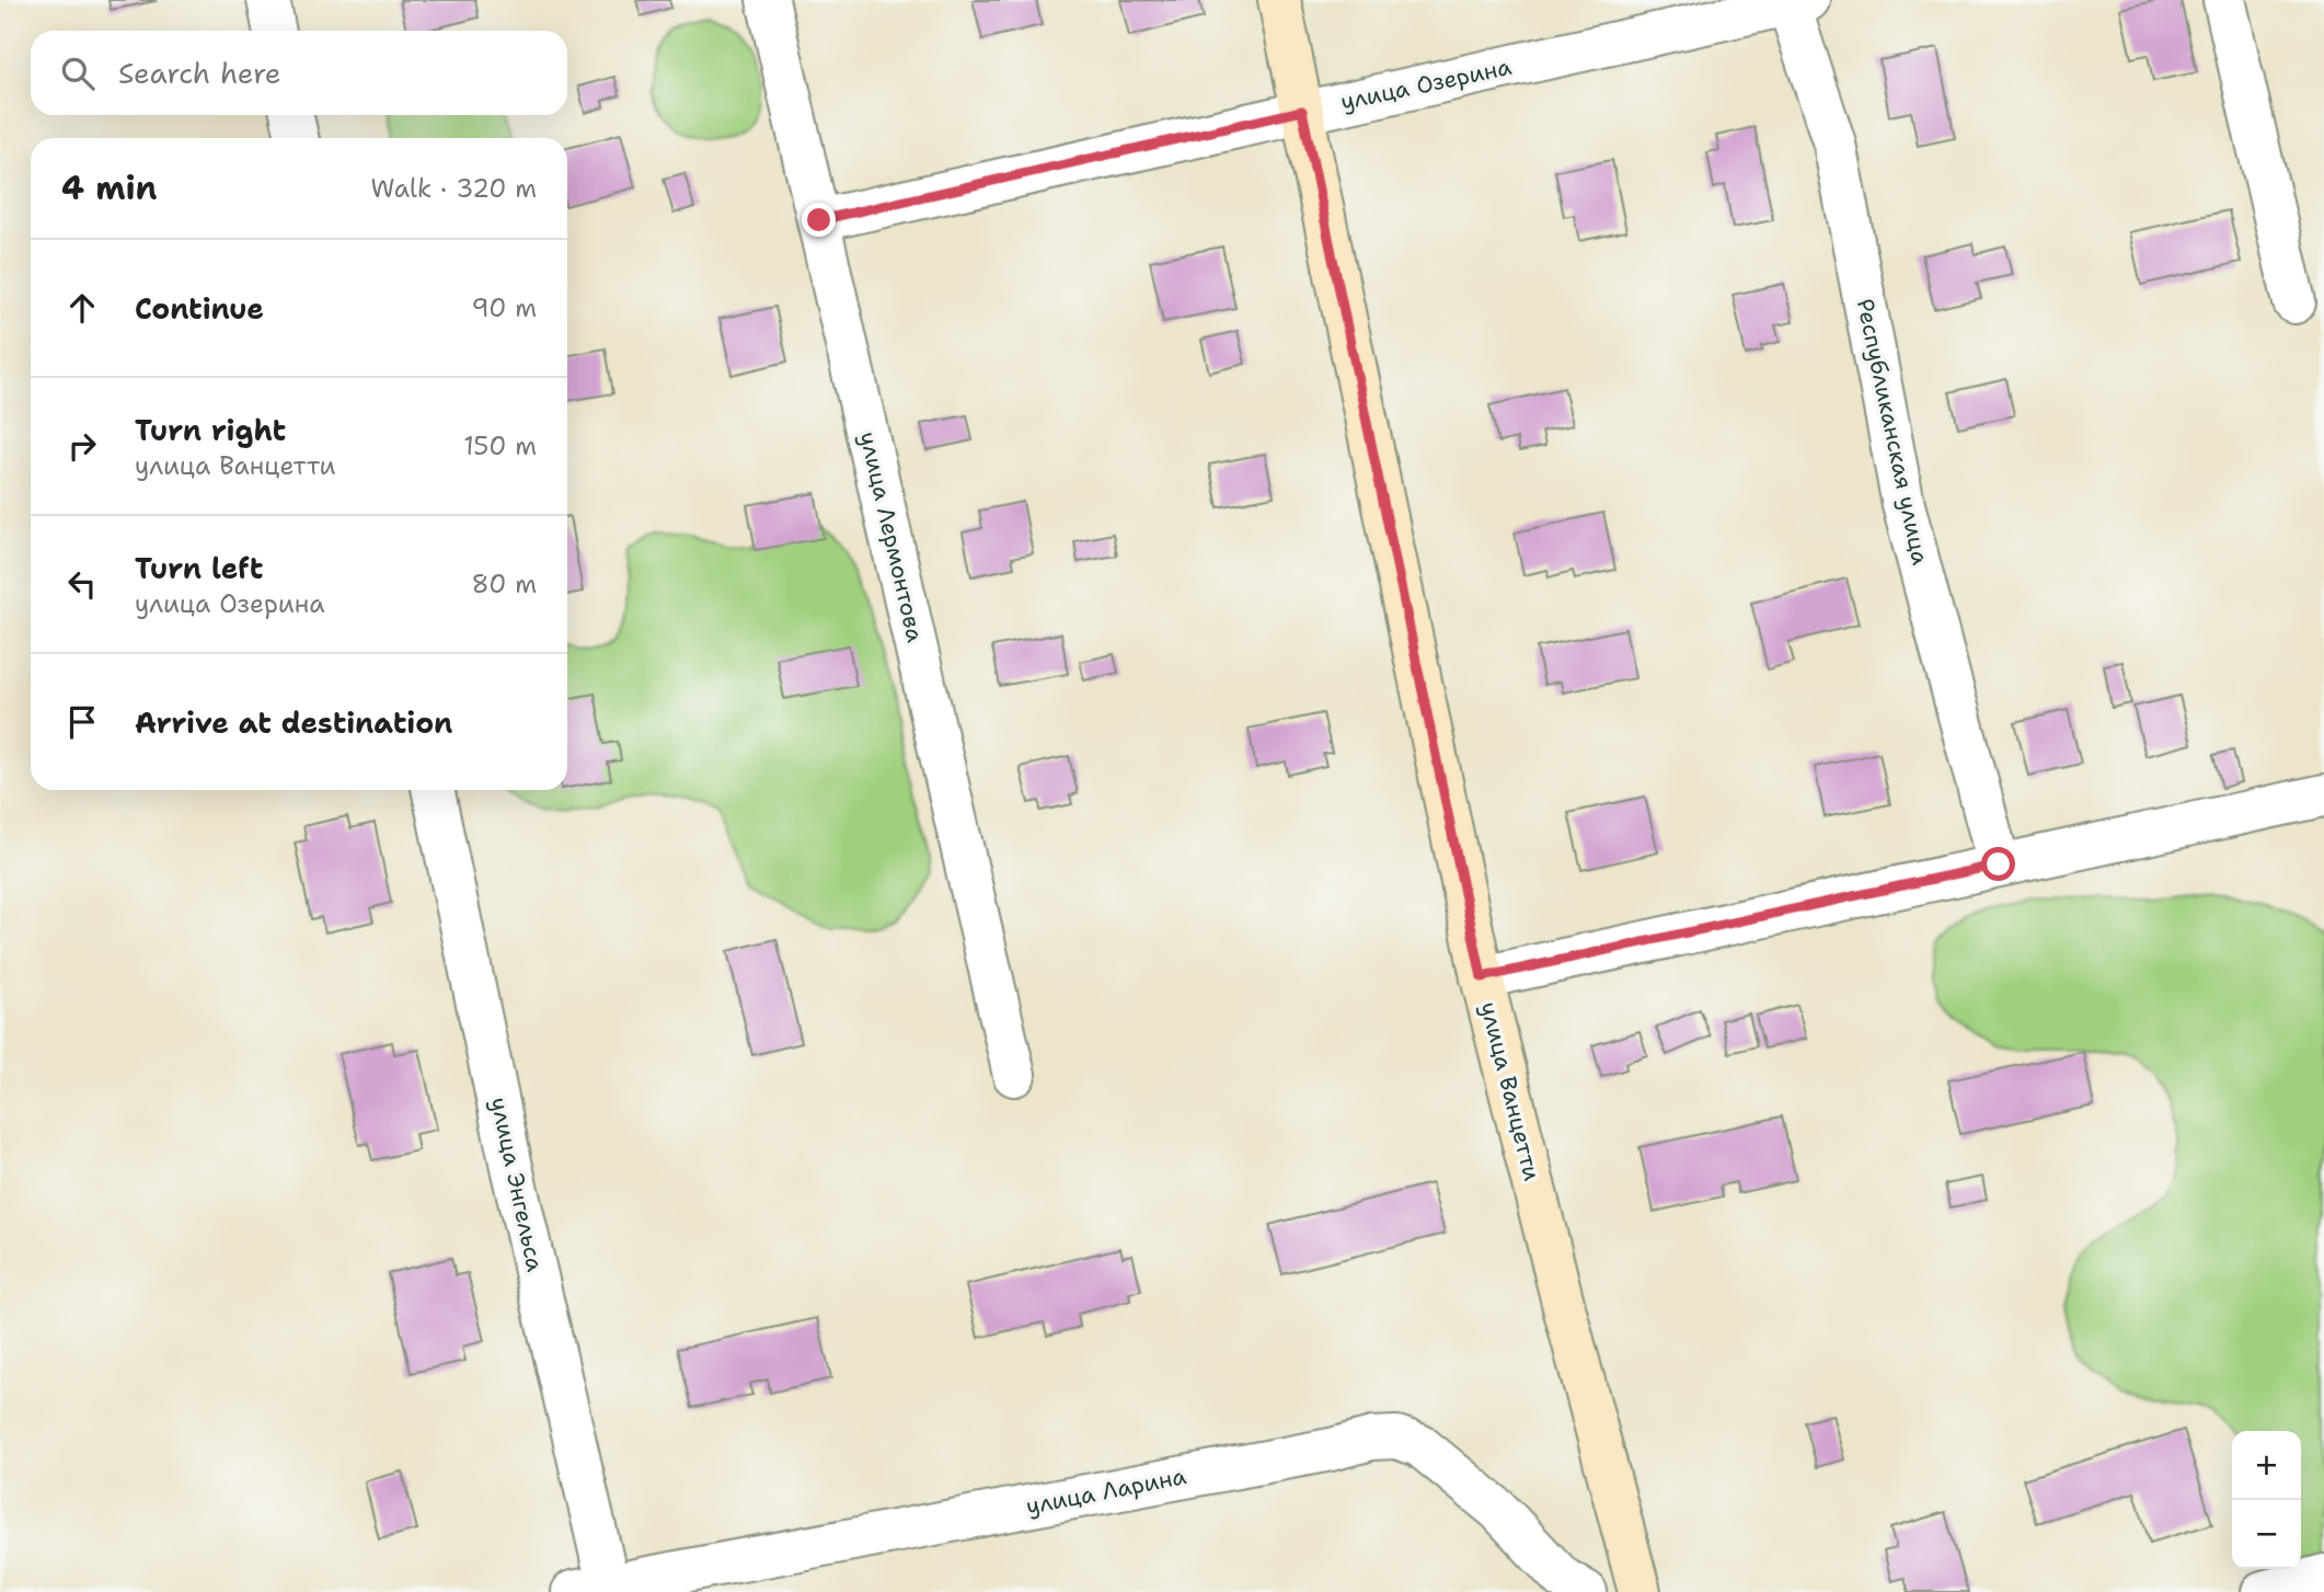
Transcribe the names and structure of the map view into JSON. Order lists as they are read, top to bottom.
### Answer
{
  "streets": {
    "street": [
      "улица Озерина",
      "Республиканская улица",
      "улица Лермонтова",
      "улица Ванцетти",
      "улица Энгельса",
      "улица Ларина"
    ]
  },
  "crossings": [
    ["улица Озерина", "Республиканская улица"],
    ["улица Озерина", "улица Лермонтова"],
    ["улица Озерина", "улица Ванцетти"],
    ["улица Энгельса", "улица Ларина"]
  ],
  "page": {
    "search": "Search here",
    "heading": ["4 min", "Walk · 320 m"],
    "list": [
      ["Continue", "90 m"],
      ["Turn right", "улица Ванцетти", "150 m"],
      ["Turn left", "улица Озерина", "80 m"],
      "Arrive at destination"
    ],
    "map_buttons": ["+", "−"]
  }
}
